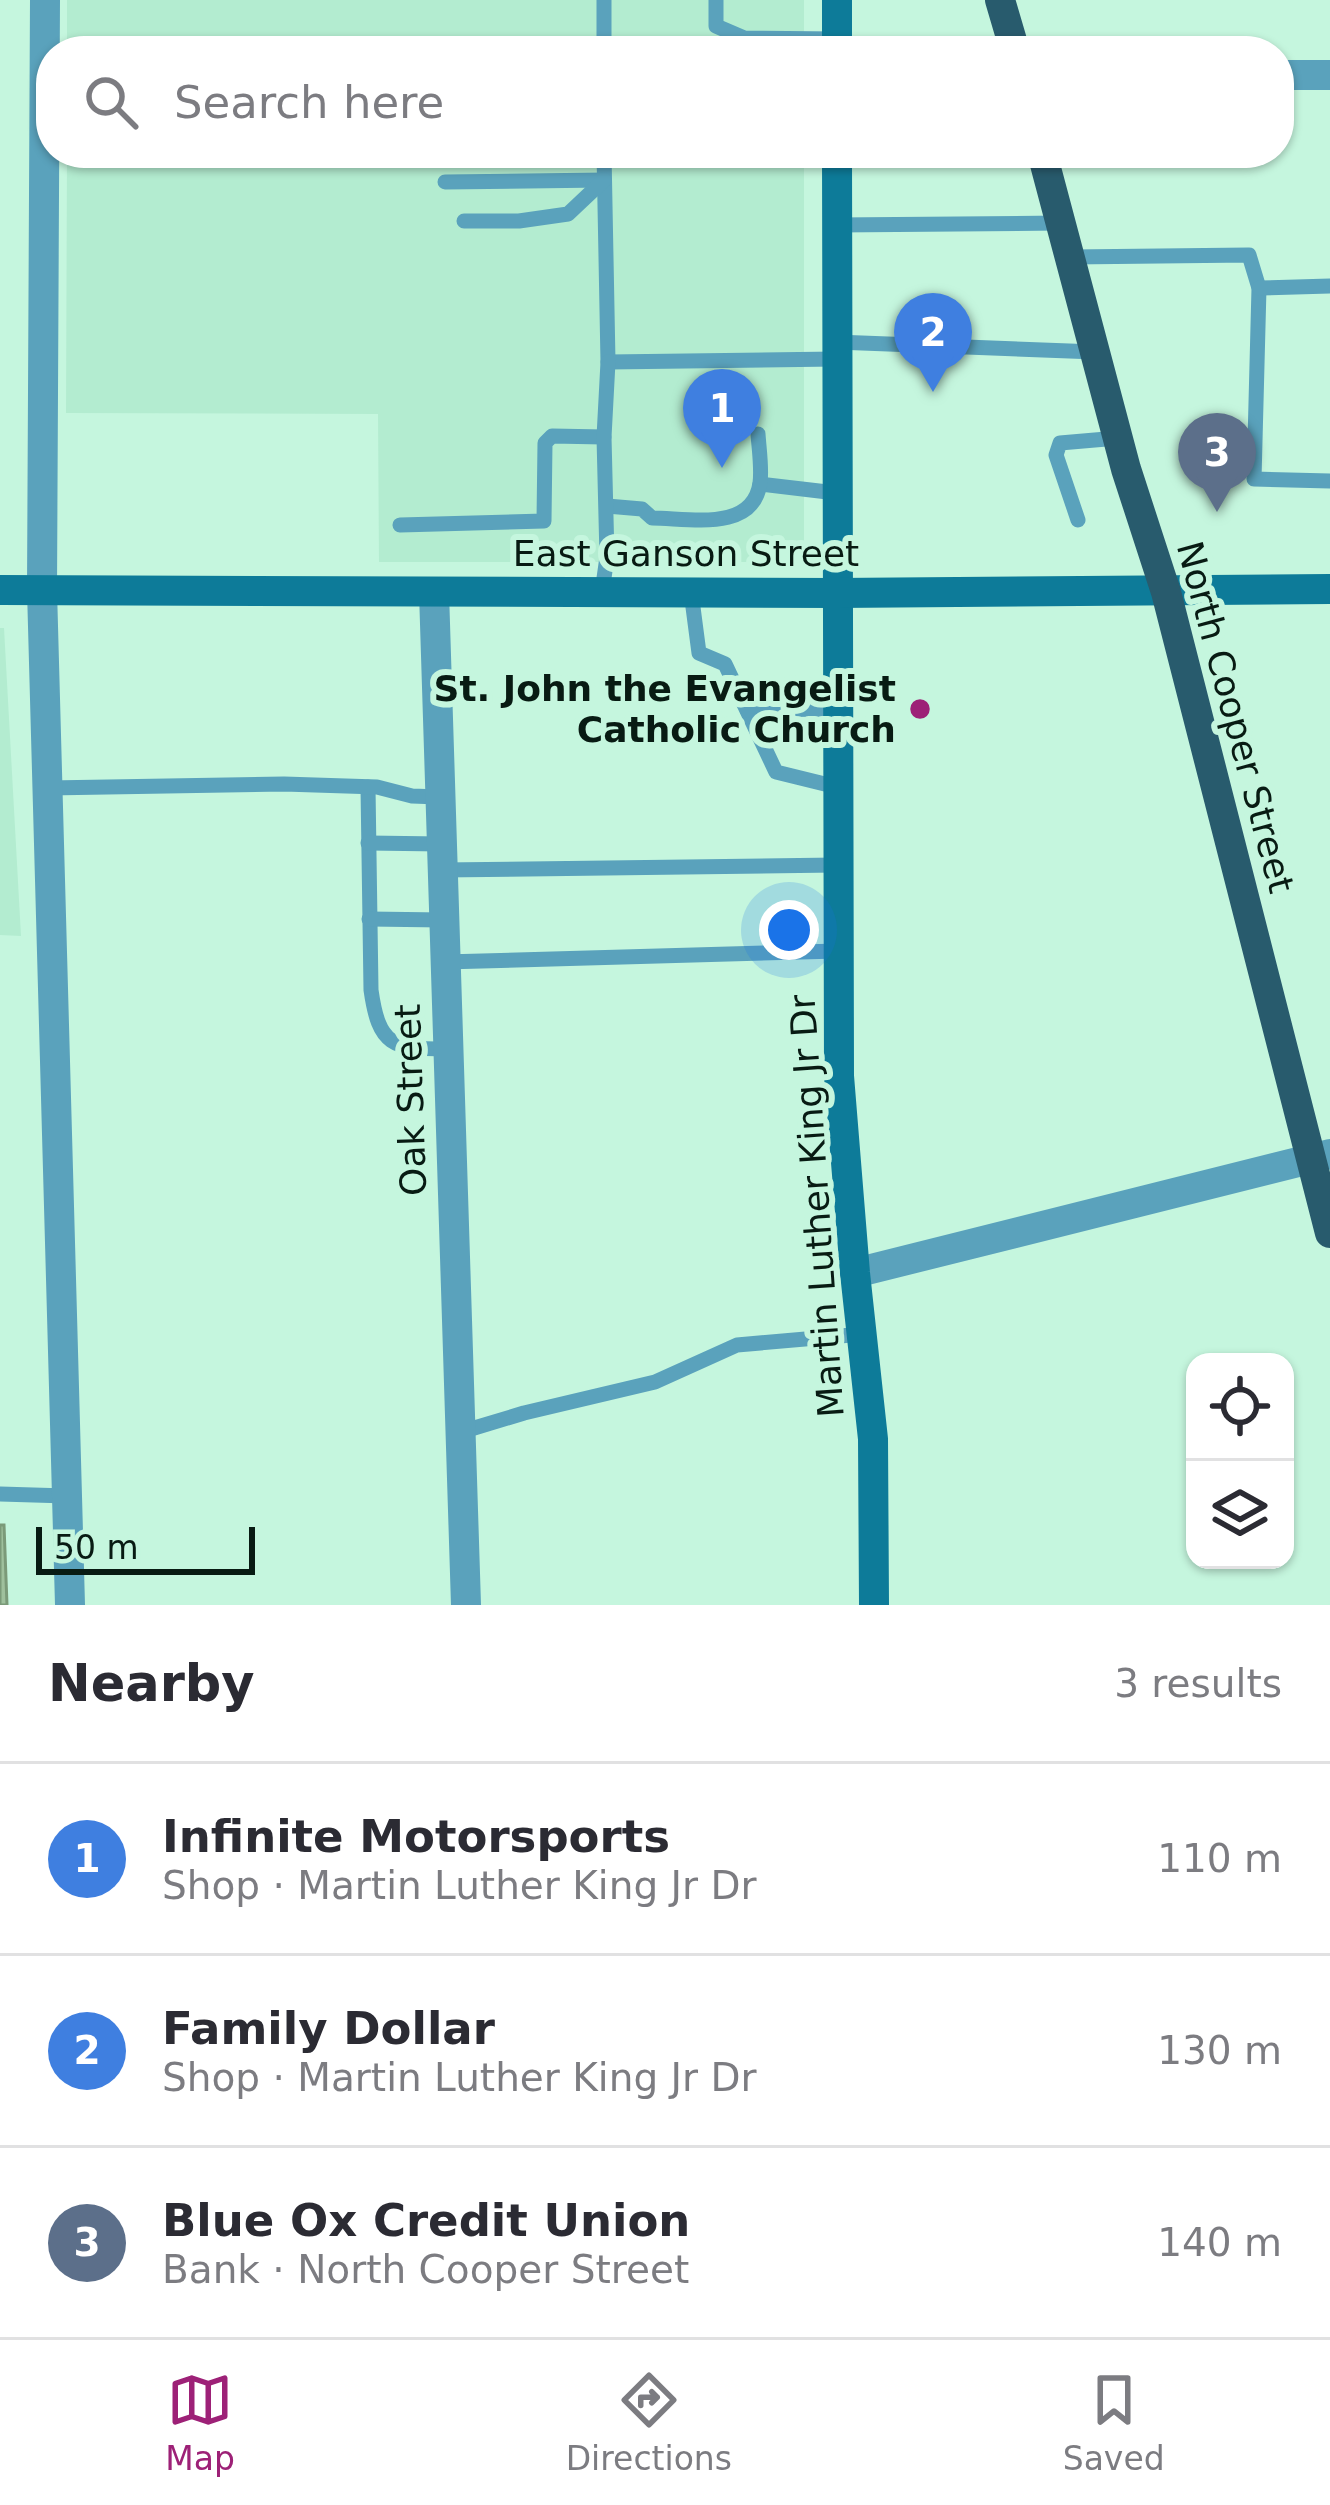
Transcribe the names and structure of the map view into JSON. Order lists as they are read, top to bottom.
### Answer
{
  "streets": {
    "main road": ["North Cooper Street"],
    "street": ["East Ganson Street", "Oak Street", "Martin Luther King Jr Dr"]
  },
  "crossings": [
    ["East Ganson Street", "North Cooper Street"],
    ["East Ganson Street", "Oak Street"],
    ["East Ganson Street", "Martin Luther King Jr Dr"]
  ],
  "places": ["St. John the Evangelist Catholic Church"],
  "scale_bar": "50 m",
  "page": {
    "search": "Search here",
    "pins": ["2", "1", "3"],
    "scale": "50 m",
    "heading": ["Nearby", "3 results"],
    "list": [
      {
        "mark": "1",
        "name": "Infinite Motorsports",
        "note": "Shop · Martin Luther King Jr Dr",
        "value": "110 m"
      },
      {
        "mark": "2",
        "name": "Family Dollar",
        "note": "Shop · Martin Luther King Jr Dr",
        "value": "130 m"
      },
      {
        "mark": "3",
        "name": "Blue Ox Credit Union",
        "note": "Bank · North Cooper Street",
        "value": "140 m"
      }
    ],
    "nav": ["Map", "Directions", "Saved"]
  }
}
